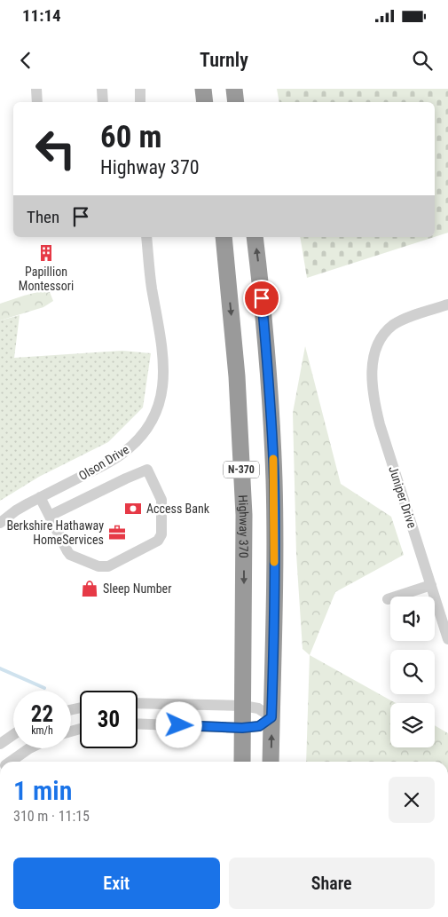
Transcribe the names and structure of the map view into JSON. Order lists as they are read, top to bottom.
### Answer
{
  "streets": {
    "highway": ["N-370", "Highway 370"],
    "street": ["Olson Drive", "Juniper Drive"]
  },
  "places": {
    "building": ["Papillion Montessori"],
    "bank": ["Access Bank"],
    "office": ["Berkshire Hathaway HomeServices"],
    "shop": ["Sleep Number"]
  },
  "page": {
    "status": "11:14",
    "header": "Turnly",
    "turn": ["60 m", "Highway 370"],
    "then": "Then",
    "speed": "22 km/h",
    "limit": "30",
    "heading": ["1 min", "310 m · 11:15"],
    "buttons": ["Exit", "Share"]
  }
}
